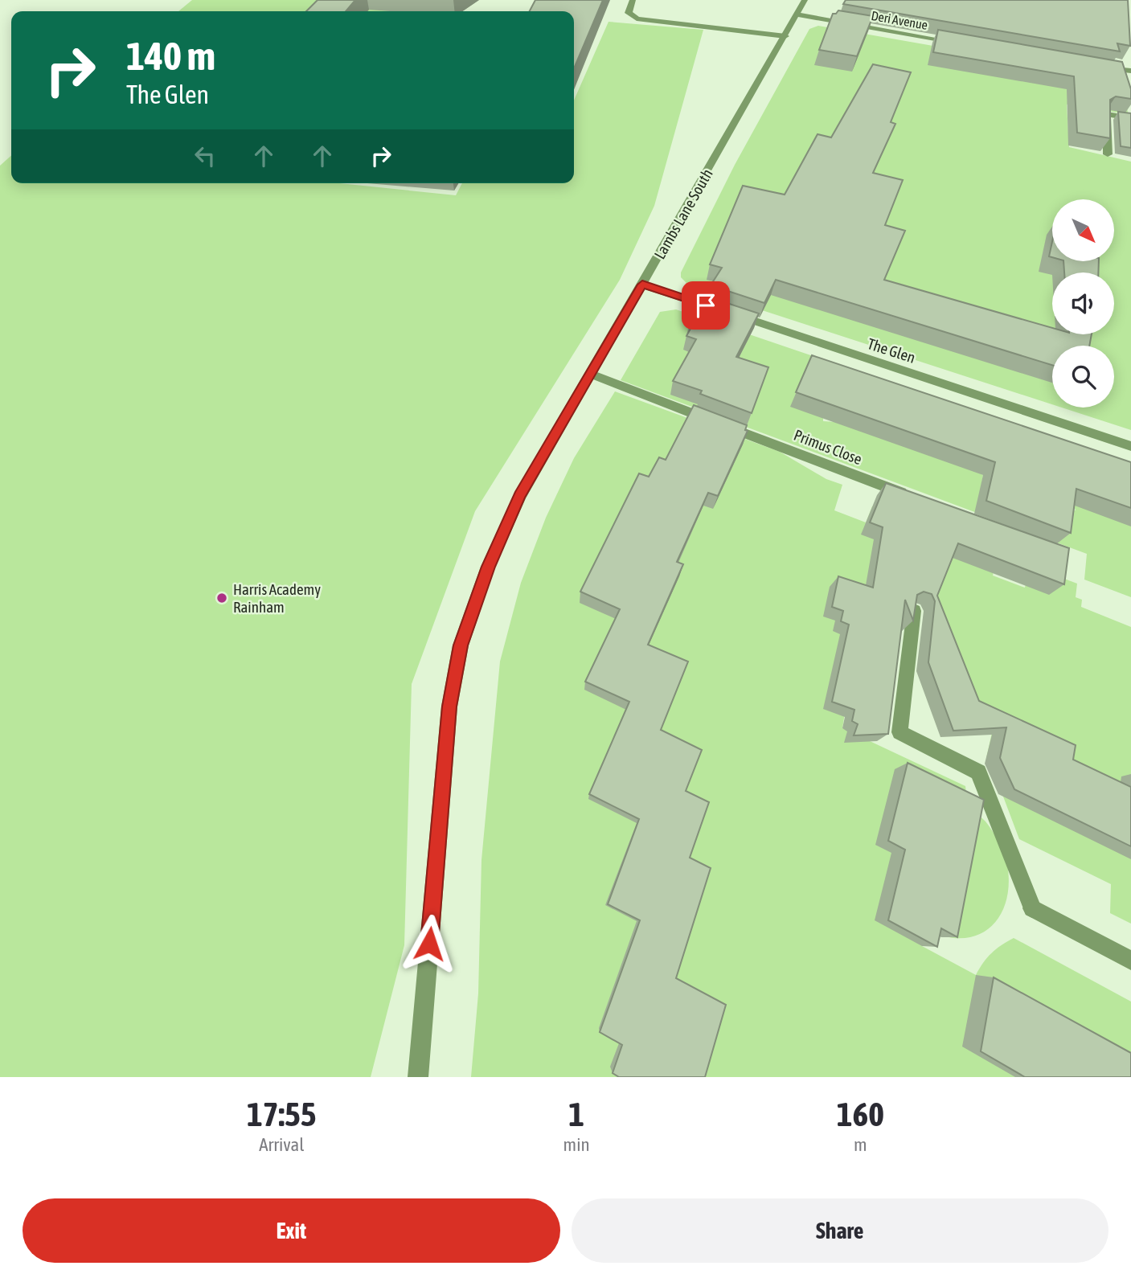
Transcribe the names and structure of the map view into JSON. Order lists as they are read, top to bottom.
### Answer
{
  "streets": {
    "street": [
      "Deri Avenue",
      "Lambs Lane South",
      "The Glen",
      "Primus Close"
    ]
  },
  "crossings": [
    ["Deri Avenue", "Lambs Lane South"],
    ["Lambs Lane South", "The Glen"],
    ["Lambs Lane South", "Primus Close"]
  ],
  "places": ["Harris Academy Rainham"],
  "north": "bottom right",
  "page": {
    "turn": ["140 m", "The Glen"],
    "eta": [
      "17:55",
      "Arrival",
      "1",
      "min",
      "160",
      "m"
    ],
    "buttons": ["Exit", "Share"]
  }
}
